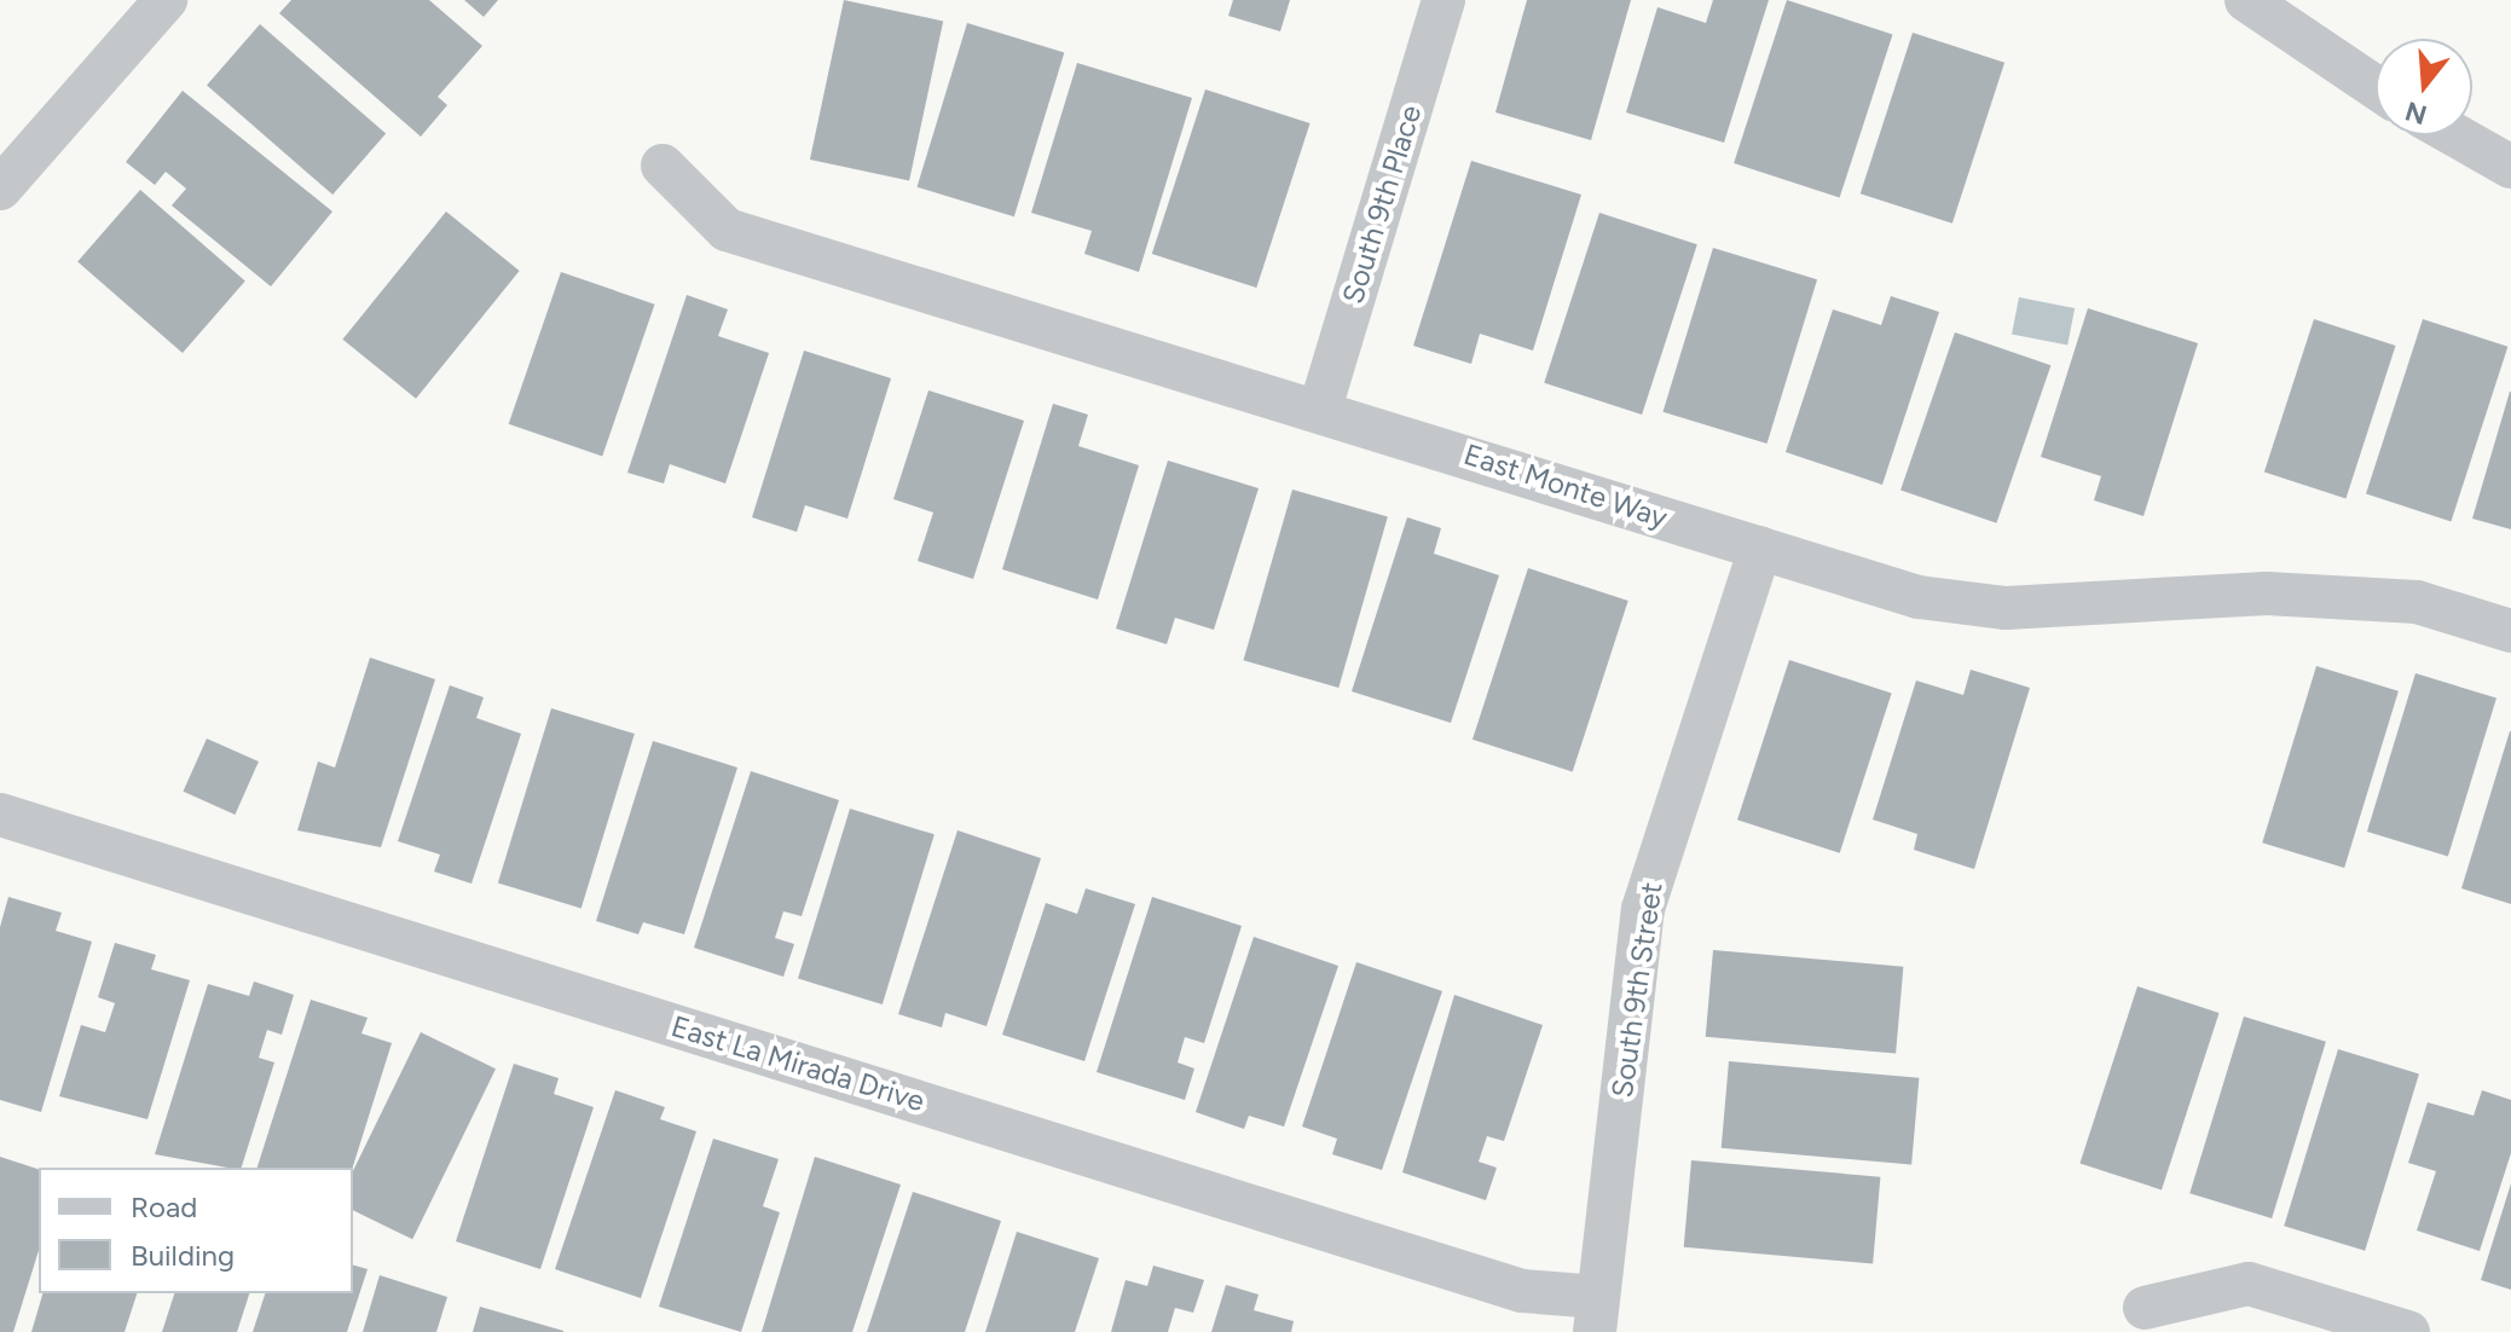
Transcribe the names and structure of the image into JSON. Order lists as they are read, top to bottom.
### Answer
{
  "streets": {
    "street": [
      "South 9th Place",
      "East Monte Way",
      "South 9th Street",
      "East La Mirada Drive"
    ]
  },
  "crossings": [
    ["South 9th Place", "East Monte Way"],
    ["East Monte Way", "South 9th Street"],
    ["South 9th Street", "East La Mirada Drive"]
  ],
  "legend": ["Road", "Building"],
  "north": "bottom"
}
